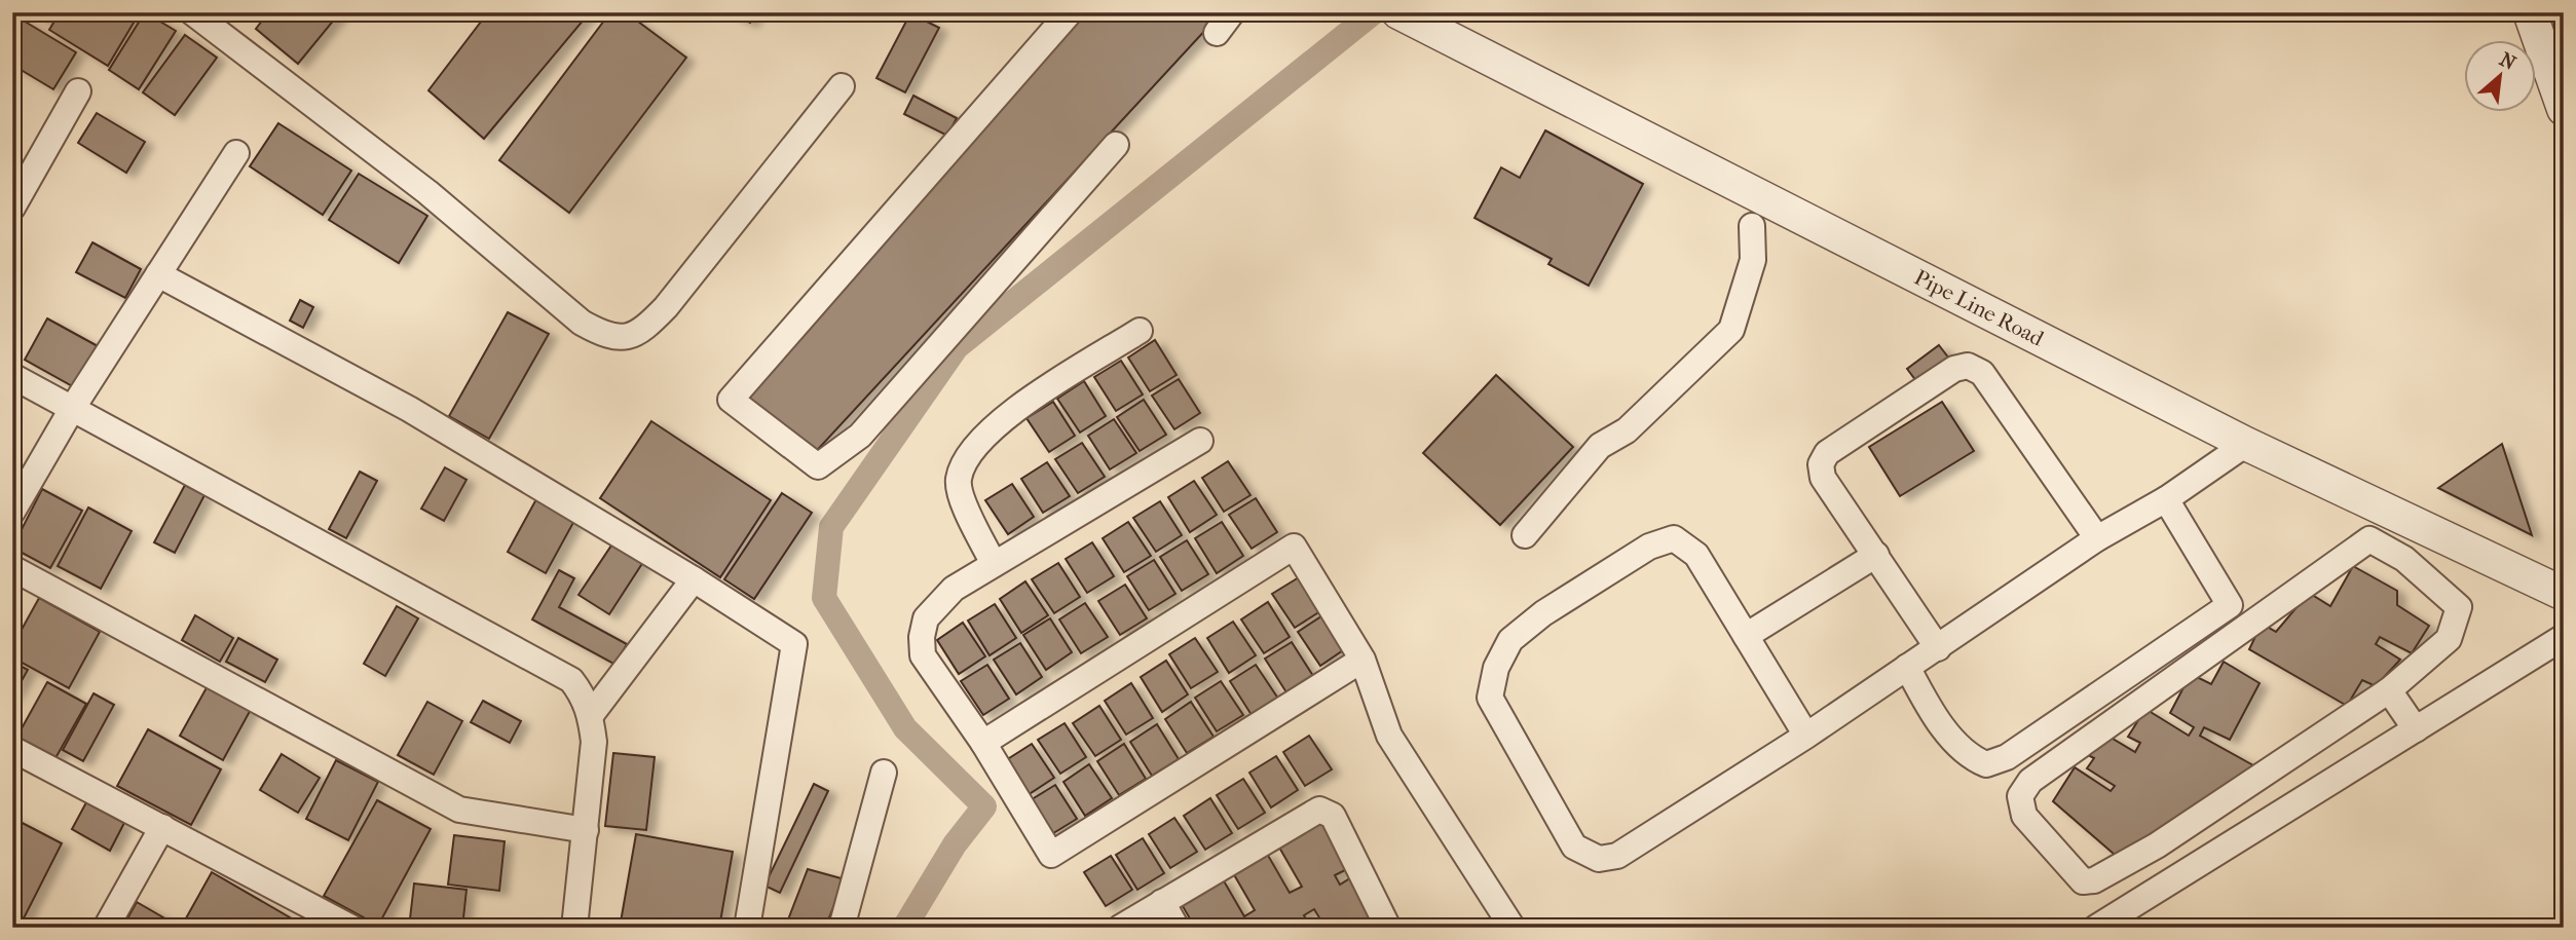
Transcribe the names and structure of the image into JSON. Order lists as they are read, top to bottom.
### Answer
{
  "streets": {
    "street": ["Pipe Line Road"]
  },
  "north": "top right"
}
